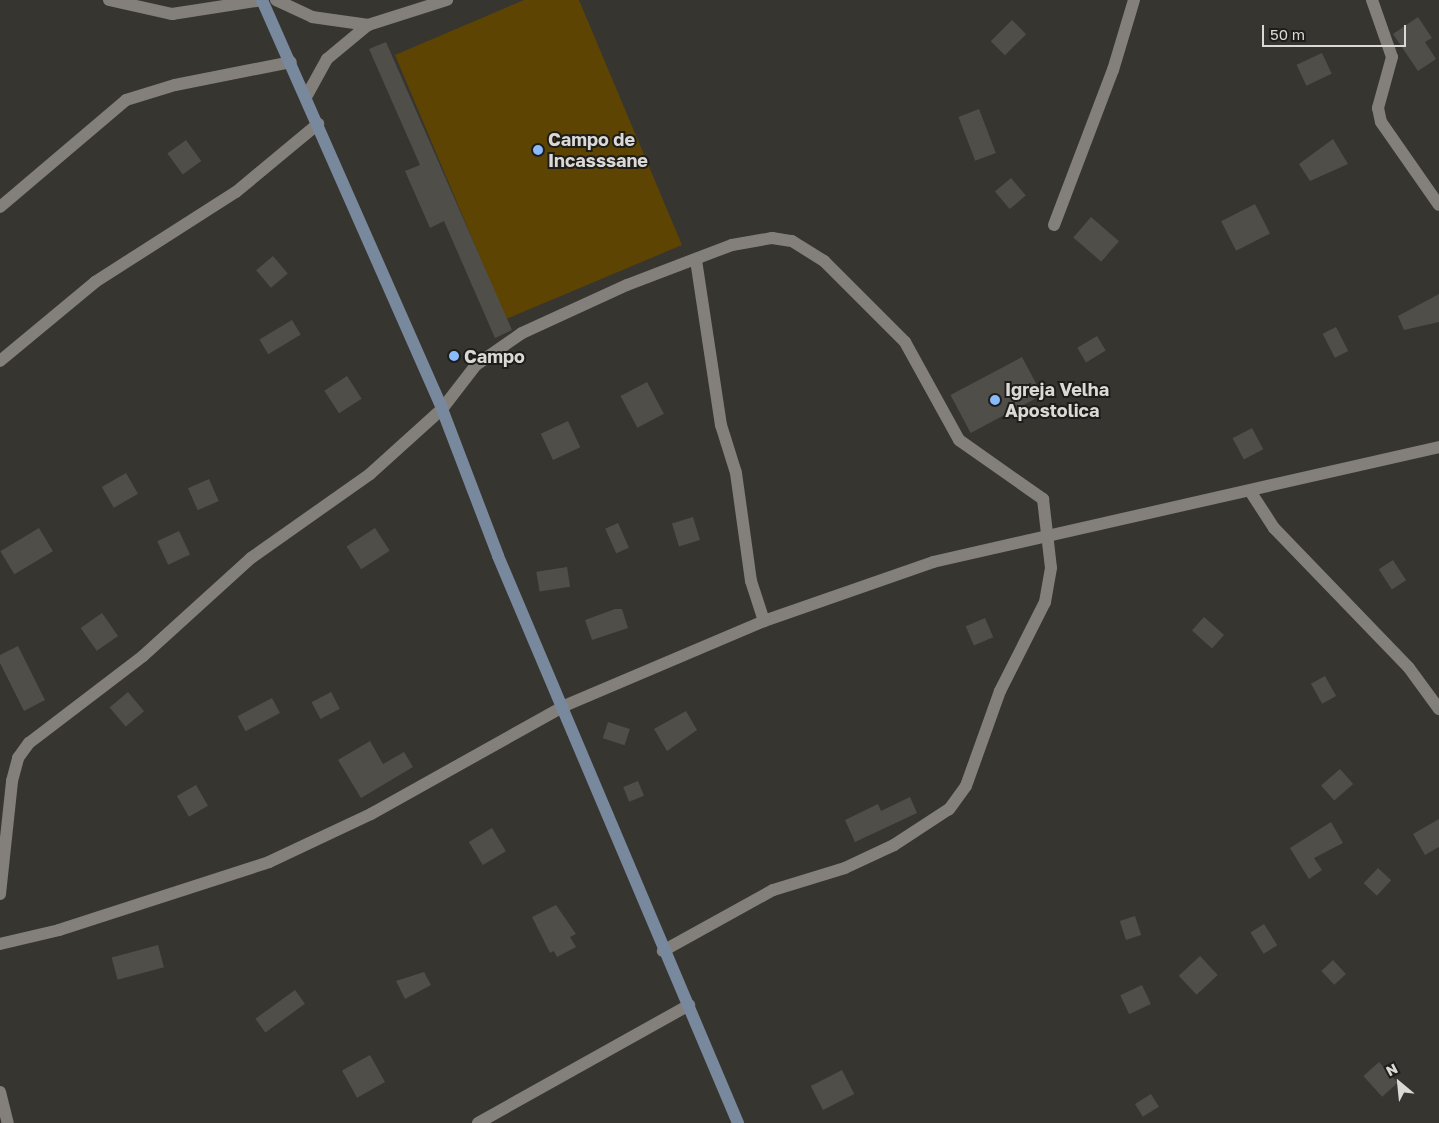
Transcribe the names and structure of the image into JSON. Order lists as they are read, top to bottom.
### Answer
{
  "places": ["Campo de Incasssane", "Campo", "Igreja Velha Apostolica"],
  "scale_bar": "50 m",
  "north": "top left"
}
